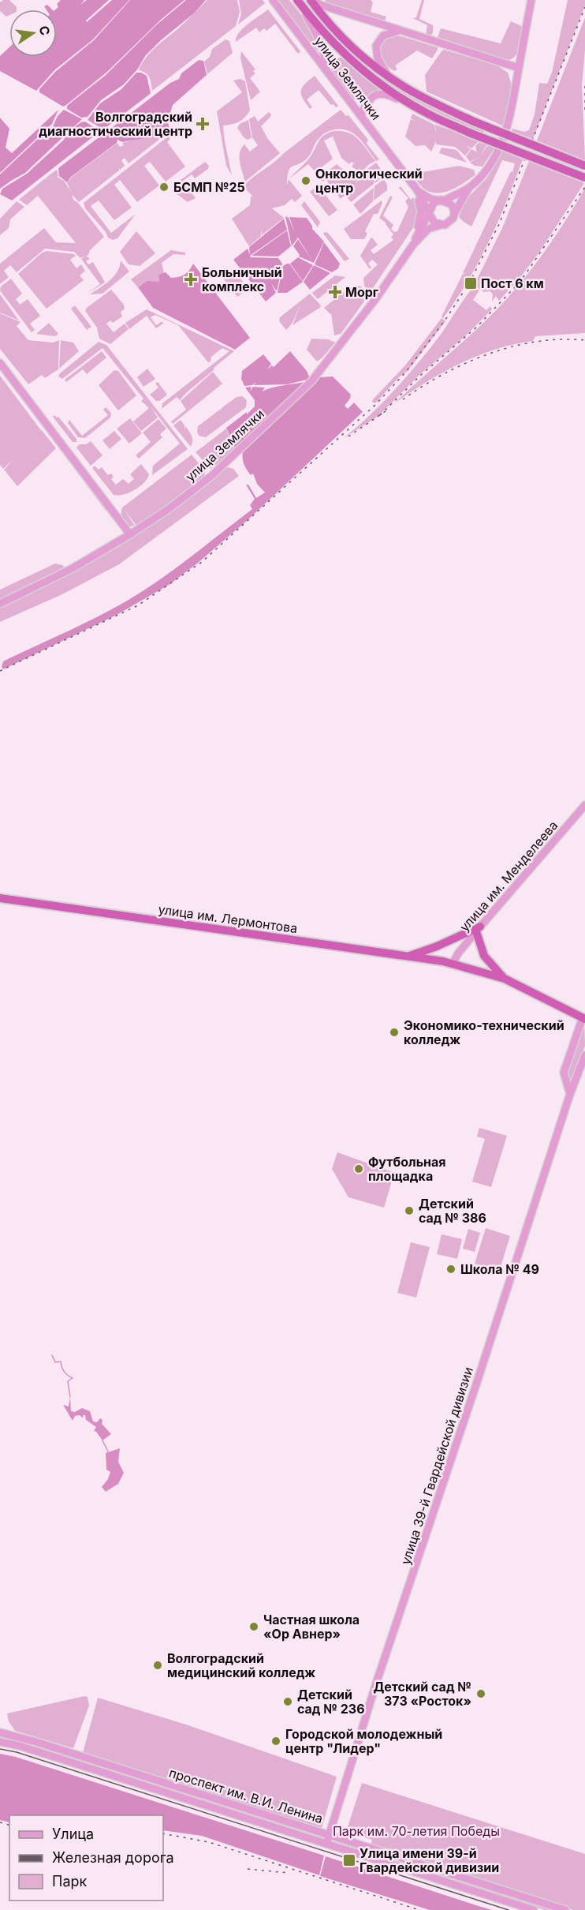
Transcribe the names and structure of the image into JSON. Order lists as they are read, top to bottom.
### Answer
{
  "streets": {
    "highway": ["улица им. Лермонтова"],
    "main road": [
      "улица Землячки",
      "улица им. Менделеева",
      "улица 39-й Гвардейской дивизии",
      "проспект им. В.И. Ленина"
    ]
  },
  "crossings": [
    ["улица им. Менделеева", "улица им. Лермонтова"],
    ["улица 39-й Гвардейской дивизии", "проспект им. В.И. Ленина"]
  ],
  "parks": ["Парк им. 70-летия Победы"],
  "places": {
    "health": ["Волгоградский диагностический центр", "Больничный комплекс", "Морг"],
    "other": [
      "Онкологический центр",
      "БСМП №25",
      "Экономико-технический колледж",
      "Футбольная площадка",
      "Детский сад № 386",
      "Школа № 49",
      "Частная школа «Ор Авнер»",
      "Волгоградский медицинский колледж",
      "Детский сад № 373 «Росток»",
      "Детский сад № 236",
      "Городской молодежный центр \"Лидер\""
    ],
    "transit": ["Пост 6 км", "Улица имени 39-й Гвардейской дивизии"]
  },
  "legend": ["Улица", "Железная дорога", "Парк"],
  "north": "right"
}
